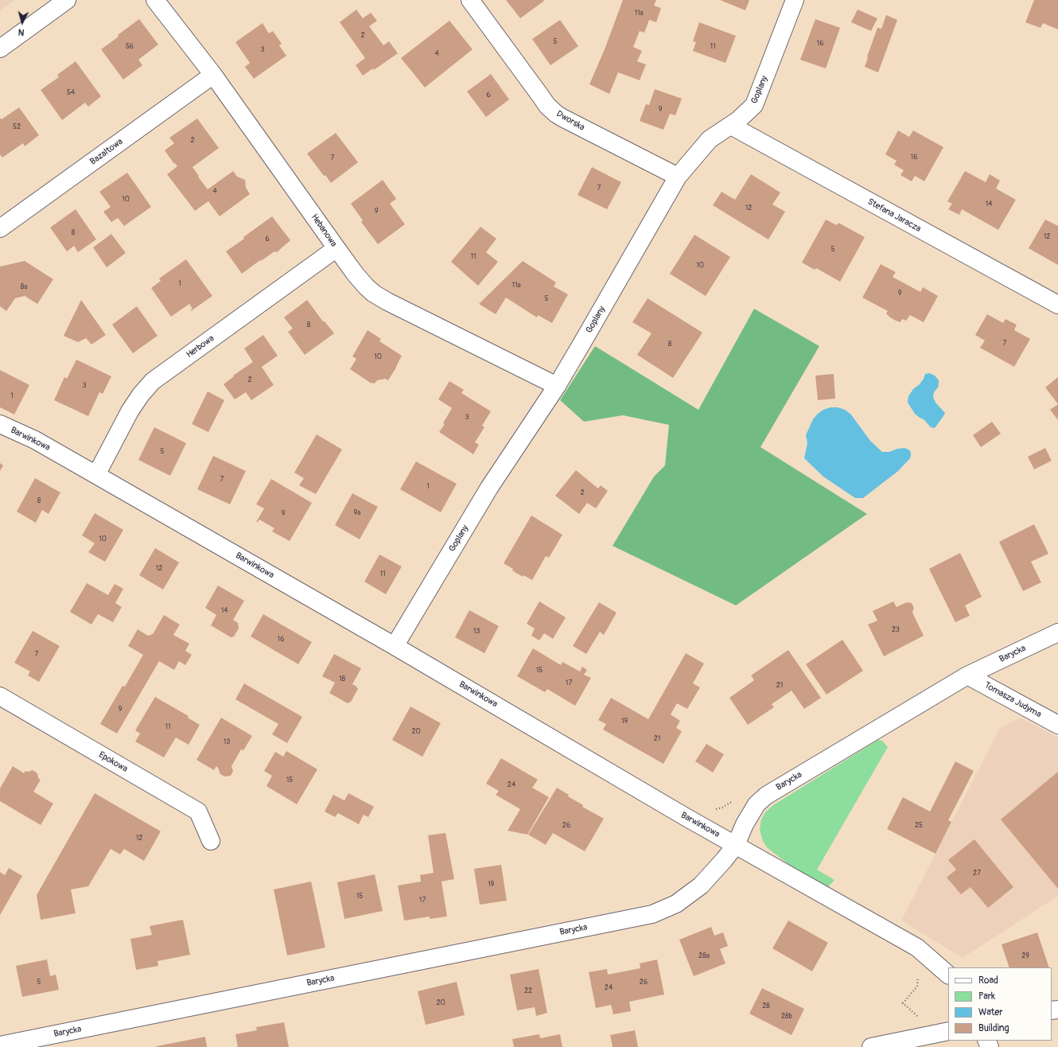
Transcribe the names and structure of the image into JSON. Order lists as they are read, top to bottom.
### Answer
{
  "streets": {
    "street": [
      "Goplany",
      "Dworska",
      "Bazaltowa",
      "Stefana Jaracza",
      "Hebanowa",
      "Herbowa",
      "Barwinkowa",
      "Barycka",
      "Tomasza Judyma",
      "Epokowa"
    ]
  },
  "crossings": [
    ["Goplany", "Dworska"],
    ["Goplany", "Stefana Jaracza"],
    ["Goplany", "Hebanowa"],
    ["Goplany", "Barwinkowa"],
    ["Bazaltowa", "Hebanowa"],
    ["Hebanowa", "Herbowa"],
    ["Herbowa", "Barwinkowa"],
    ["Barwinkowa", "Barycka"],
    ["Barycka", "Tomasza Judyma"]
  ],
  "house_numbers": [
    "11a",
    "2",
    "5",
    "16",
    "56",
    "11",
    "3",
    "4",
    "54",
    "6",
    "9",
    "52",
    "2",
    "16",
    "7",
    "7",
    "4",
    "10",
    "14",
    "12",
    "9",
    "8",
    "12",
    "6",
    "5",
    "11",
    "10",
    "1",
    "11a",
    "8a",
    "9",
    "5",
    "8",
    "7",
    "8",
    "10",
    "2",
    "3",
    "1",
    "3",
    "5",
    "7",
    "1",
    "2",
    "8",
    "9a",
    "9",
    "10",
    "12",
    "11",
    "14",
    "23",
    "13",
    "16",
    "7",
    "15",
    "18",
    "17",
    "21",
    "9",
    "19",
    "11",
    "20",
    "21",
    "13",
    "15",
    "24",
    "26",
    "25",
    "12",
    "27",
    "19",
    "15",
    "17",
    "28a",
    "29",
    "5",
    "26",
    "24",
    "22",
    "20",
    "28",
    "28b"
  ],
  "legend": [
    "Road",
    "Park",
    "Water",
    "Building"
  ],
  "north": "bottom"
}
